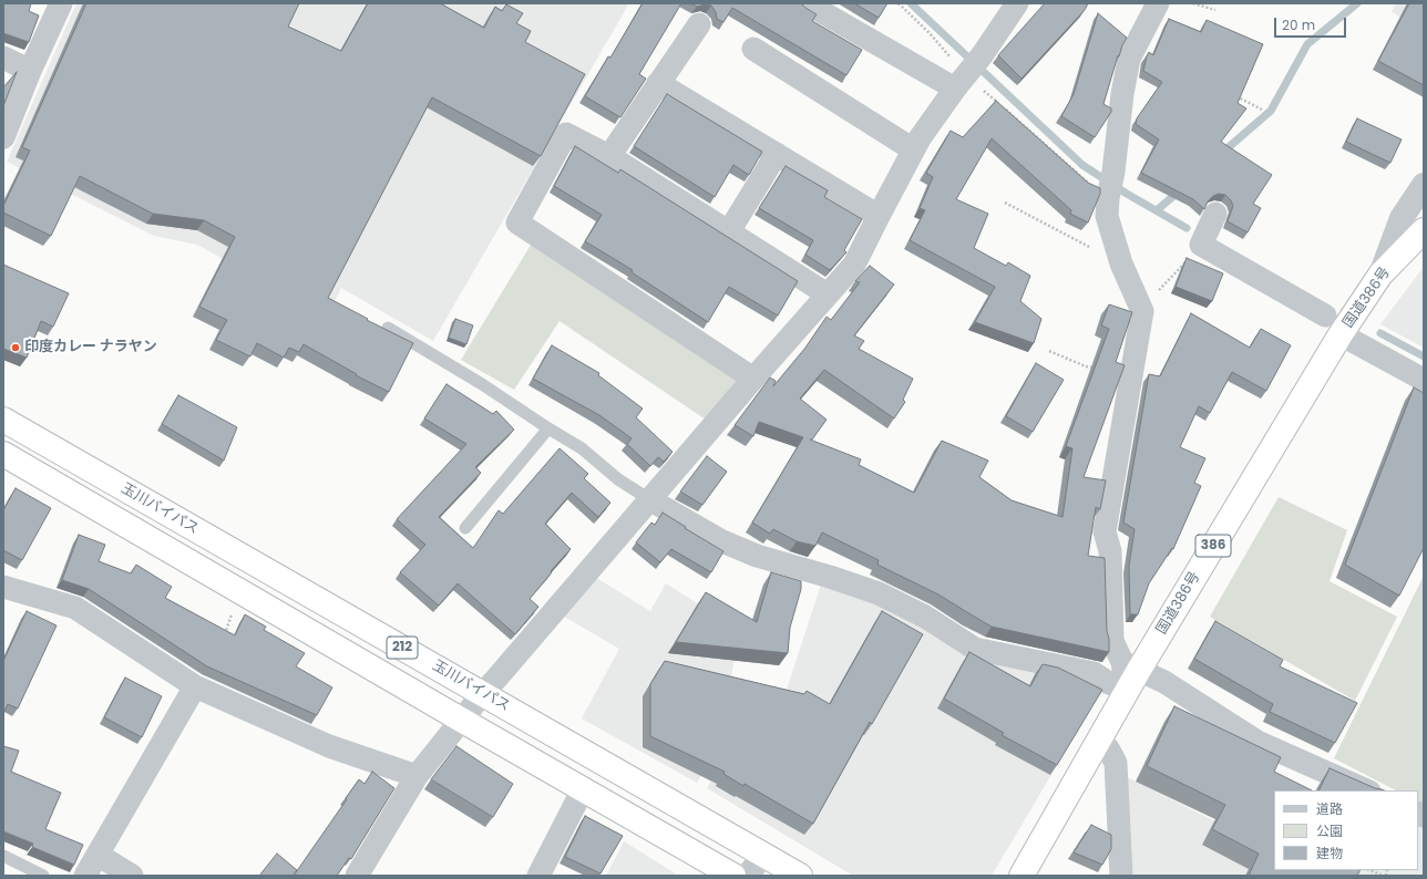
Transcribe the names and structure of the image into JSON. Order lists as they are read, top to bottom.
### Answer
{
  "streets": {
    "highway": [
      "国道386号",
      "玉川バイパス",
      "386",
      "212"
    ]
  },
  "places": ["印度カレー ナラヤン"],
  "legend": ["道路", "公園", "建物"],
  "scale_bar": "20 m"
}
